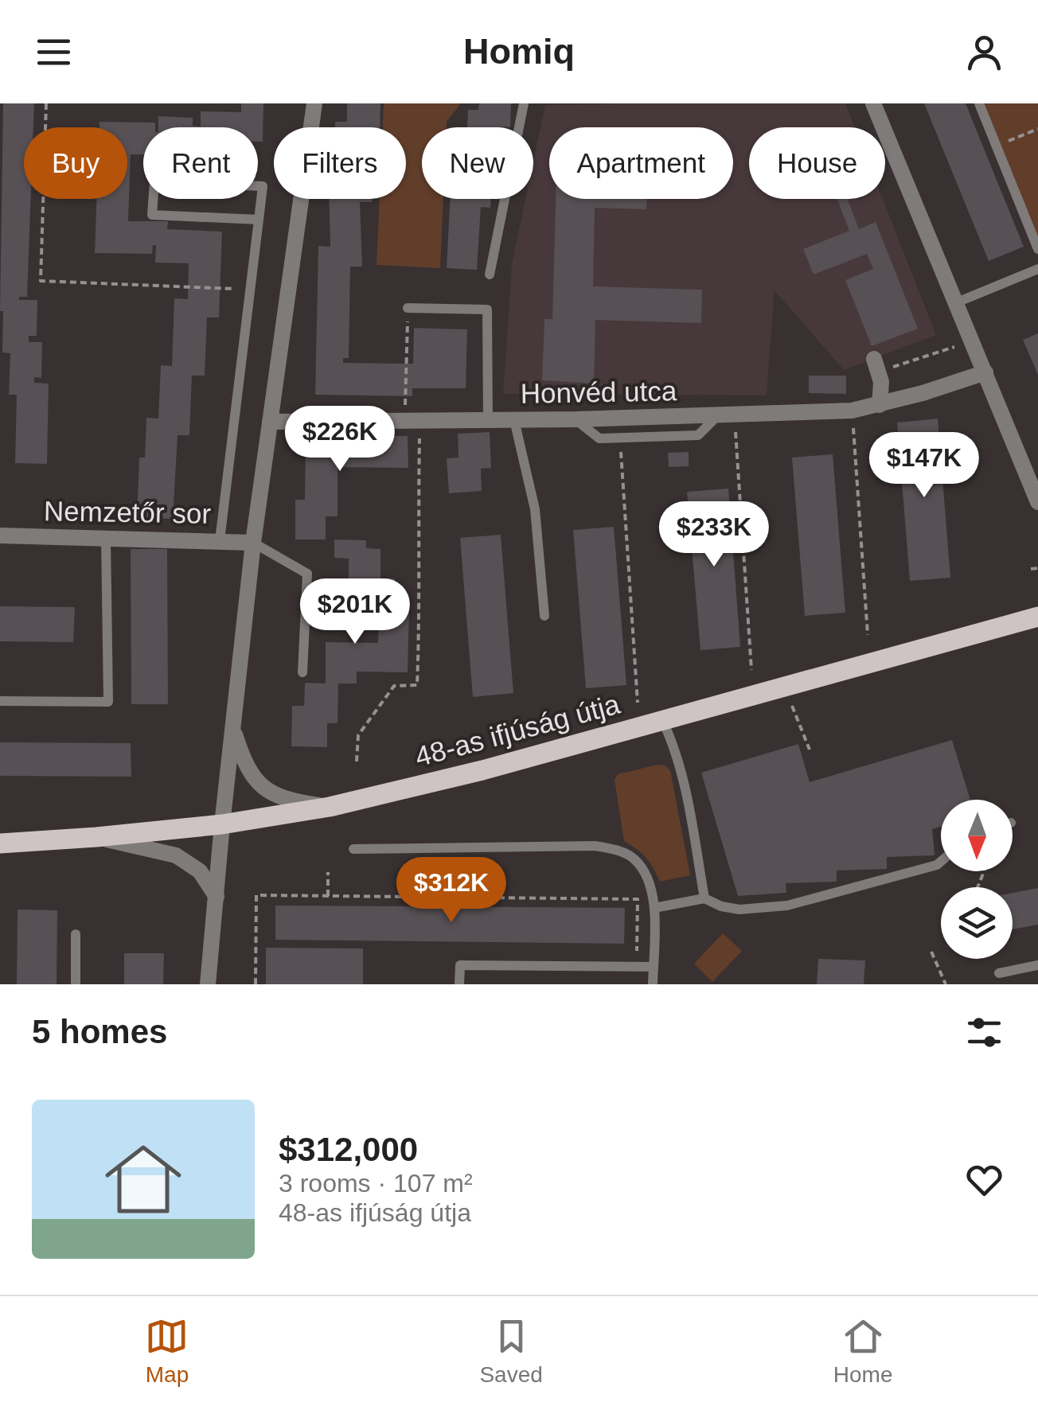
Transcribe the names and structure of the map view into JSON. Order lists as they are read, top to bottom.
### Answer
{
  "streets": {
    "main road": ["48-as ifjúság útja"],
    "street": ["Honvéd utca", "Nemzetőr sor"]
  },
  "north": "bottom",
  "page": {
    "header": "Homiq",
    "chip": [
      "Buy",
      "Rent",
      "Filters",
      "New",
      "Apartment",
      "House"
    ],
    "price": [
      "$226K",
      "$147K",
      "$233K",
      "$201K",
      "$312K"
    ],
    "heading": "5 homes",
    "list": [
      {
        "name": "$312,000",
        "note": "3 rooms · 107 m² · 48-as ifjúság útja"
      }
    ],
    "tabs": ["Map", "Saved", "Home"]
  }
}
